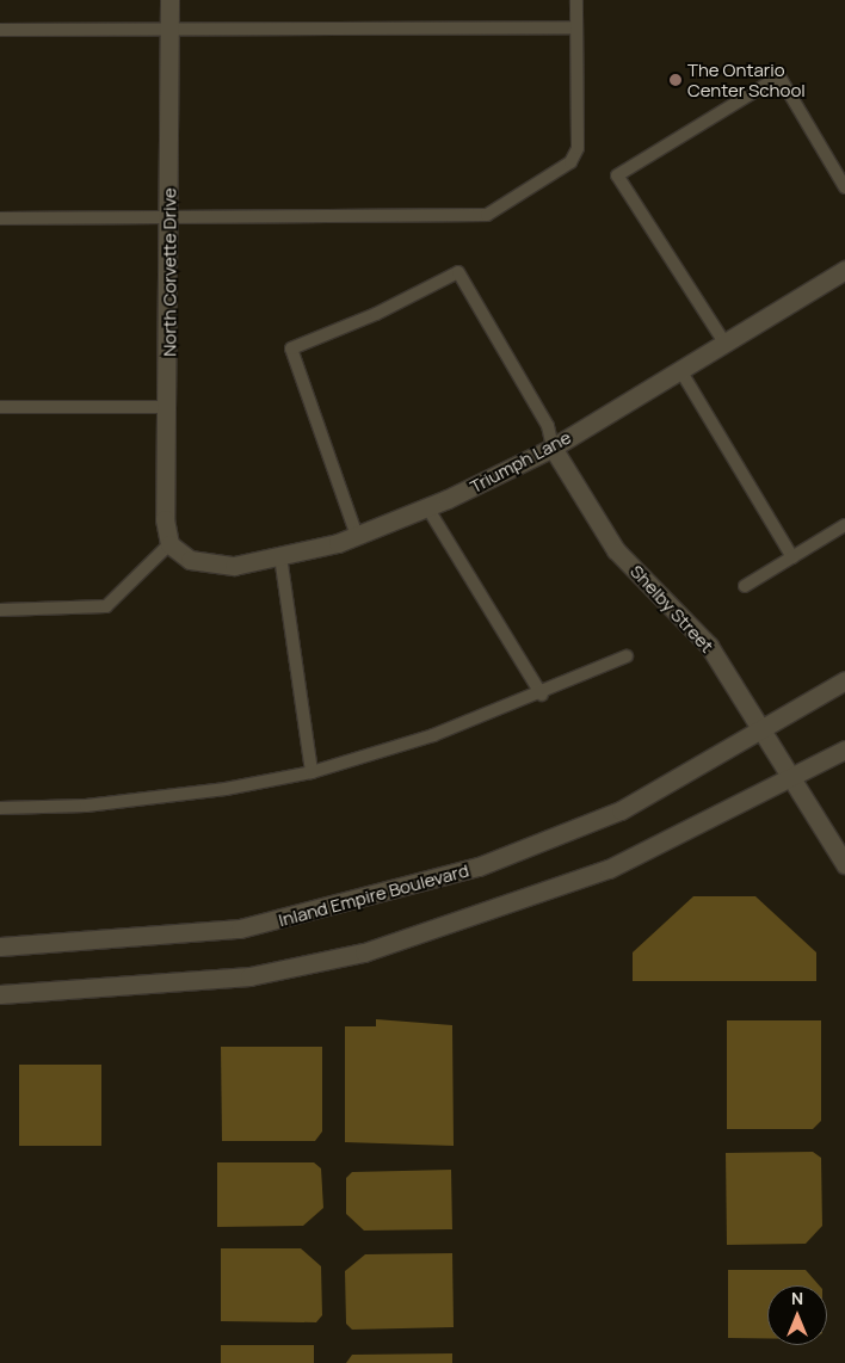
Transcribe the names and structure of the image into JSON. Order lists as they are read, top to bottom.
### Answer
{
  "streets": {
    "street": [
      "North Corvette Drive",
      "Triumph Lane",
      "Shelby Street",
      "Inland Empire Boulevard"
    ]
  },
  "crossings": [
    ["North Corvette Drive", "Triumph Lane"],
    ["Triumph Lane", "Shelby Street"],
    ["Shelby Street", "Inland Empire Boulevard"]
  ],
  "places": ["The Ontario Center School"],
  "north": "top"
}
